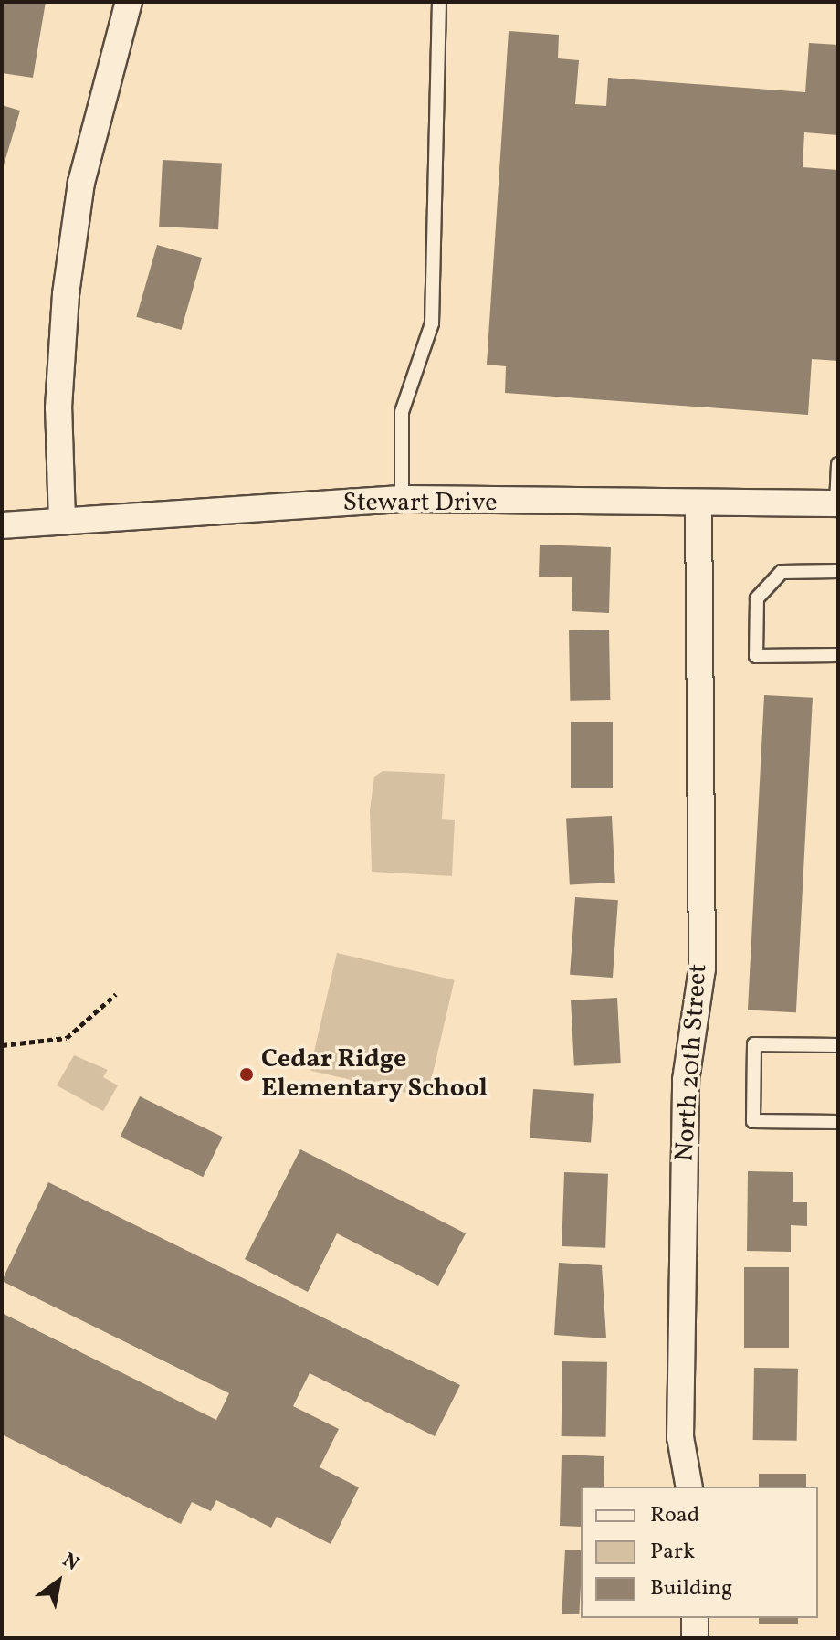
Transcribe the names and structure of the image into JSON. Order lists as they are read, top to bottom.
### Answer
{
  "streets": {
    "street": ["Stewart Drive", "North 20th Street"]
  },
  "crossings": [
    ["Stewart Drive", "North 20th Street"]
  ],
  "places": ["Cedar Ridge Elementary School"],
  "legend": ["Road", "Park", "Building"],
  "north": "top right"
}
